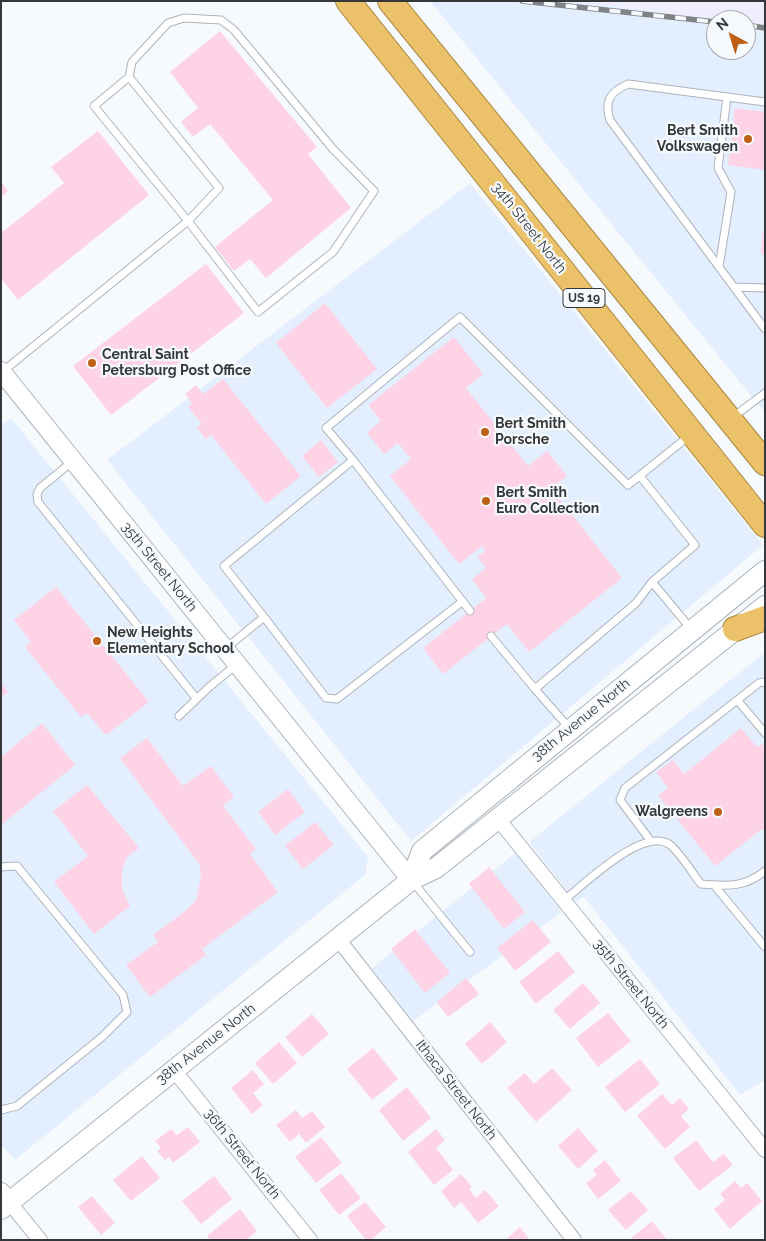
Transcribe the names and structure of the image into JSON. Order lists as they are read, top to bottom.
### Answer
{
  "streets": {
    "highway": ["34th Street North", "US 19"],
    "main road": ["38th Avenue North"],
    "street": ["35th Street North", "Ithaca Street North", "36th Street North"]
  },
  "crossings": [
    ["35th Street North", "38th Avenue North"],
    ["38th Avenue North", "Ithaca Street North"],
    ["38th Avenue North", "36th Street North"]
  ],
  "places": [
    "Bert Smith Volkswagen",
    "Central Saint Petersburg Post Office",
    "Bert Smith Porsche",
    "Bert Smith Euro Collection",
    "New Heights Elementary School",
    "Walgreens"
  ],
  "north": "top left"
}
